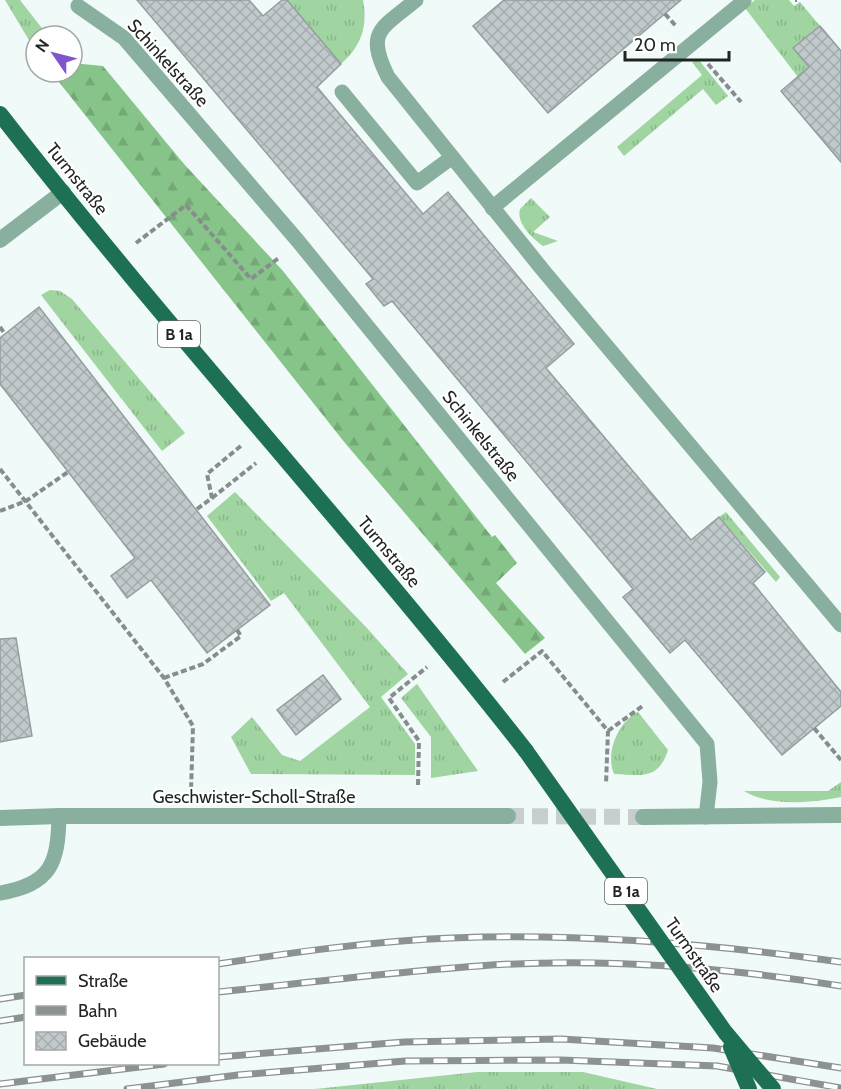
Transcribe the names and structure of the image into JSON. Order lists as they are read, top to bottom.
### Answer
{
  "streets": {
    "main road": ["Turmstraße", "B 1a"],
    "street": ["Geschwister-Scholl-Straße"],
    "lane": ["Schinkelstraße"]
  },
  "legend": ["Straße", "Bahn", "Gebäude"],
  "scale_bar": "20 m",
  "north": "top left"
}
